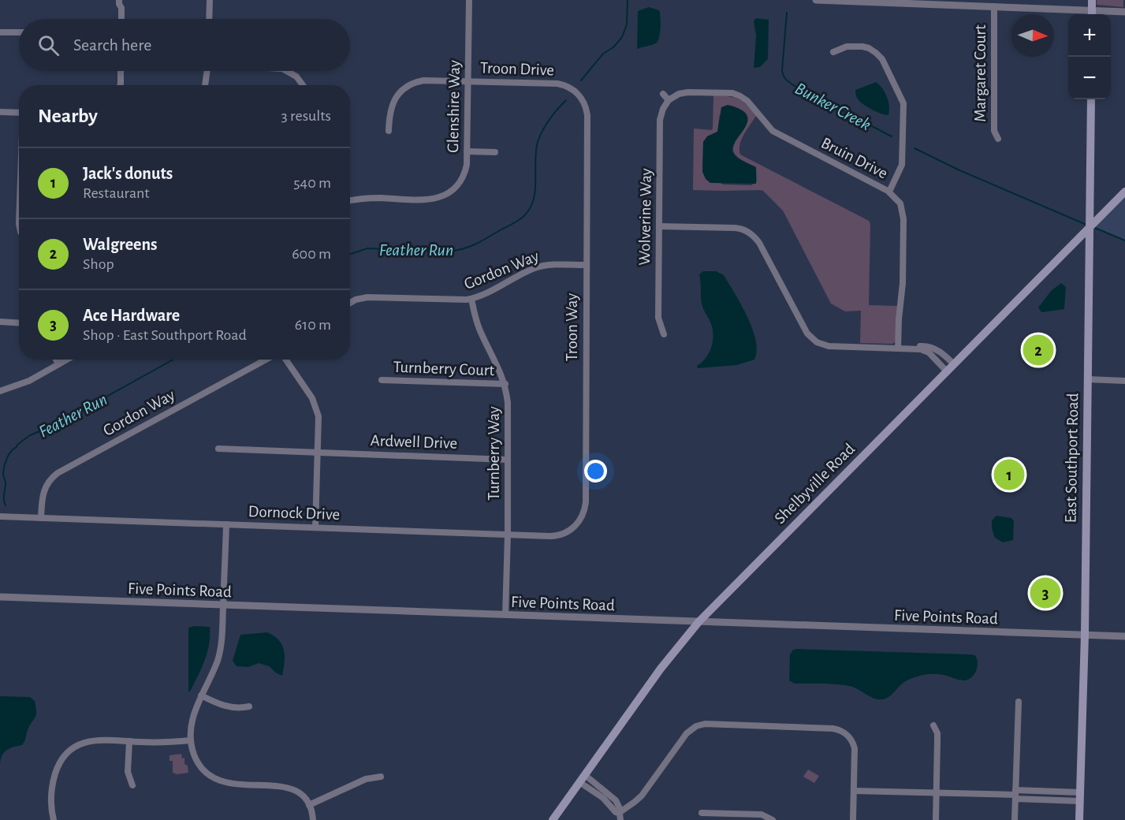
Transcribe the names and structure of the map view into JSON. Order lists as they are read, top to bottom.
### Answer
{
  "streets": {
    "main road": ["East Southport Road", "Shelbyville Road"],
    "street": [
      "Troon Drive",
      "Margaret Court",
      "Glenshire Way",
      "Bruin Drive",
      "Wolverine Way",
      "Gordon Way",
      "Troon Way",
      "Turnberry Court",
      "Ardwell Drive",
      "Turnberry Way",
      "Dornock Drive",
      "Five Points Road"
    ]
  },
  "crossings": [
    ["Troon Drive", "Glenshire Way"],
    ["Troon Drive", "Troon Way"],
    ["Bruin Drive", "Wolverine Way"],
    ["Gordon Way", "Troon Way"],
    ["Gordon Way", "Turnberry Way"],
    ["Gordon Way", "Dornock Drive"],
    ["Troon Way", "Dornock Drive"],
    ["Turnberry Court", "Turnberry Way"],
    ["Ardwell Drive", "Turnberry Way"],
    ["Turnberry Way", "Dornock Drive"],
    ["Turnberry Way", "Five Points Road"],
    ["East Southport Road", "Shelbyville Road"],
    ["East Southport Road", "Five Points Road"],
    ["Shelbyville Road", "Five Points Road"]
  ],
  "water": ["Bunker Creek", "Feather Run"],
  "north": "right",
  "page": {
    "map_buttons": ["+", "−"],
    "search": "Search here",
    "heading": ["Nearby", "3 results"],
    "list": [
      {
        "mark": "1",
        "name": "Jack's donuts",
        "note": "Restaurant",
        "value": "540 m"
      },
      {
        "mark": "2",
        "name": "Walgreens",
        "note": "Shop",
        "value": "600 m"
      },
      {
        "mark": "3",
        "name": "Ace Hardware",
        "note": "Shop · East Southport Road",
        "value": "610 m"
      }
    ],
    "pins": ["2", "1", "3"]
  }
}
